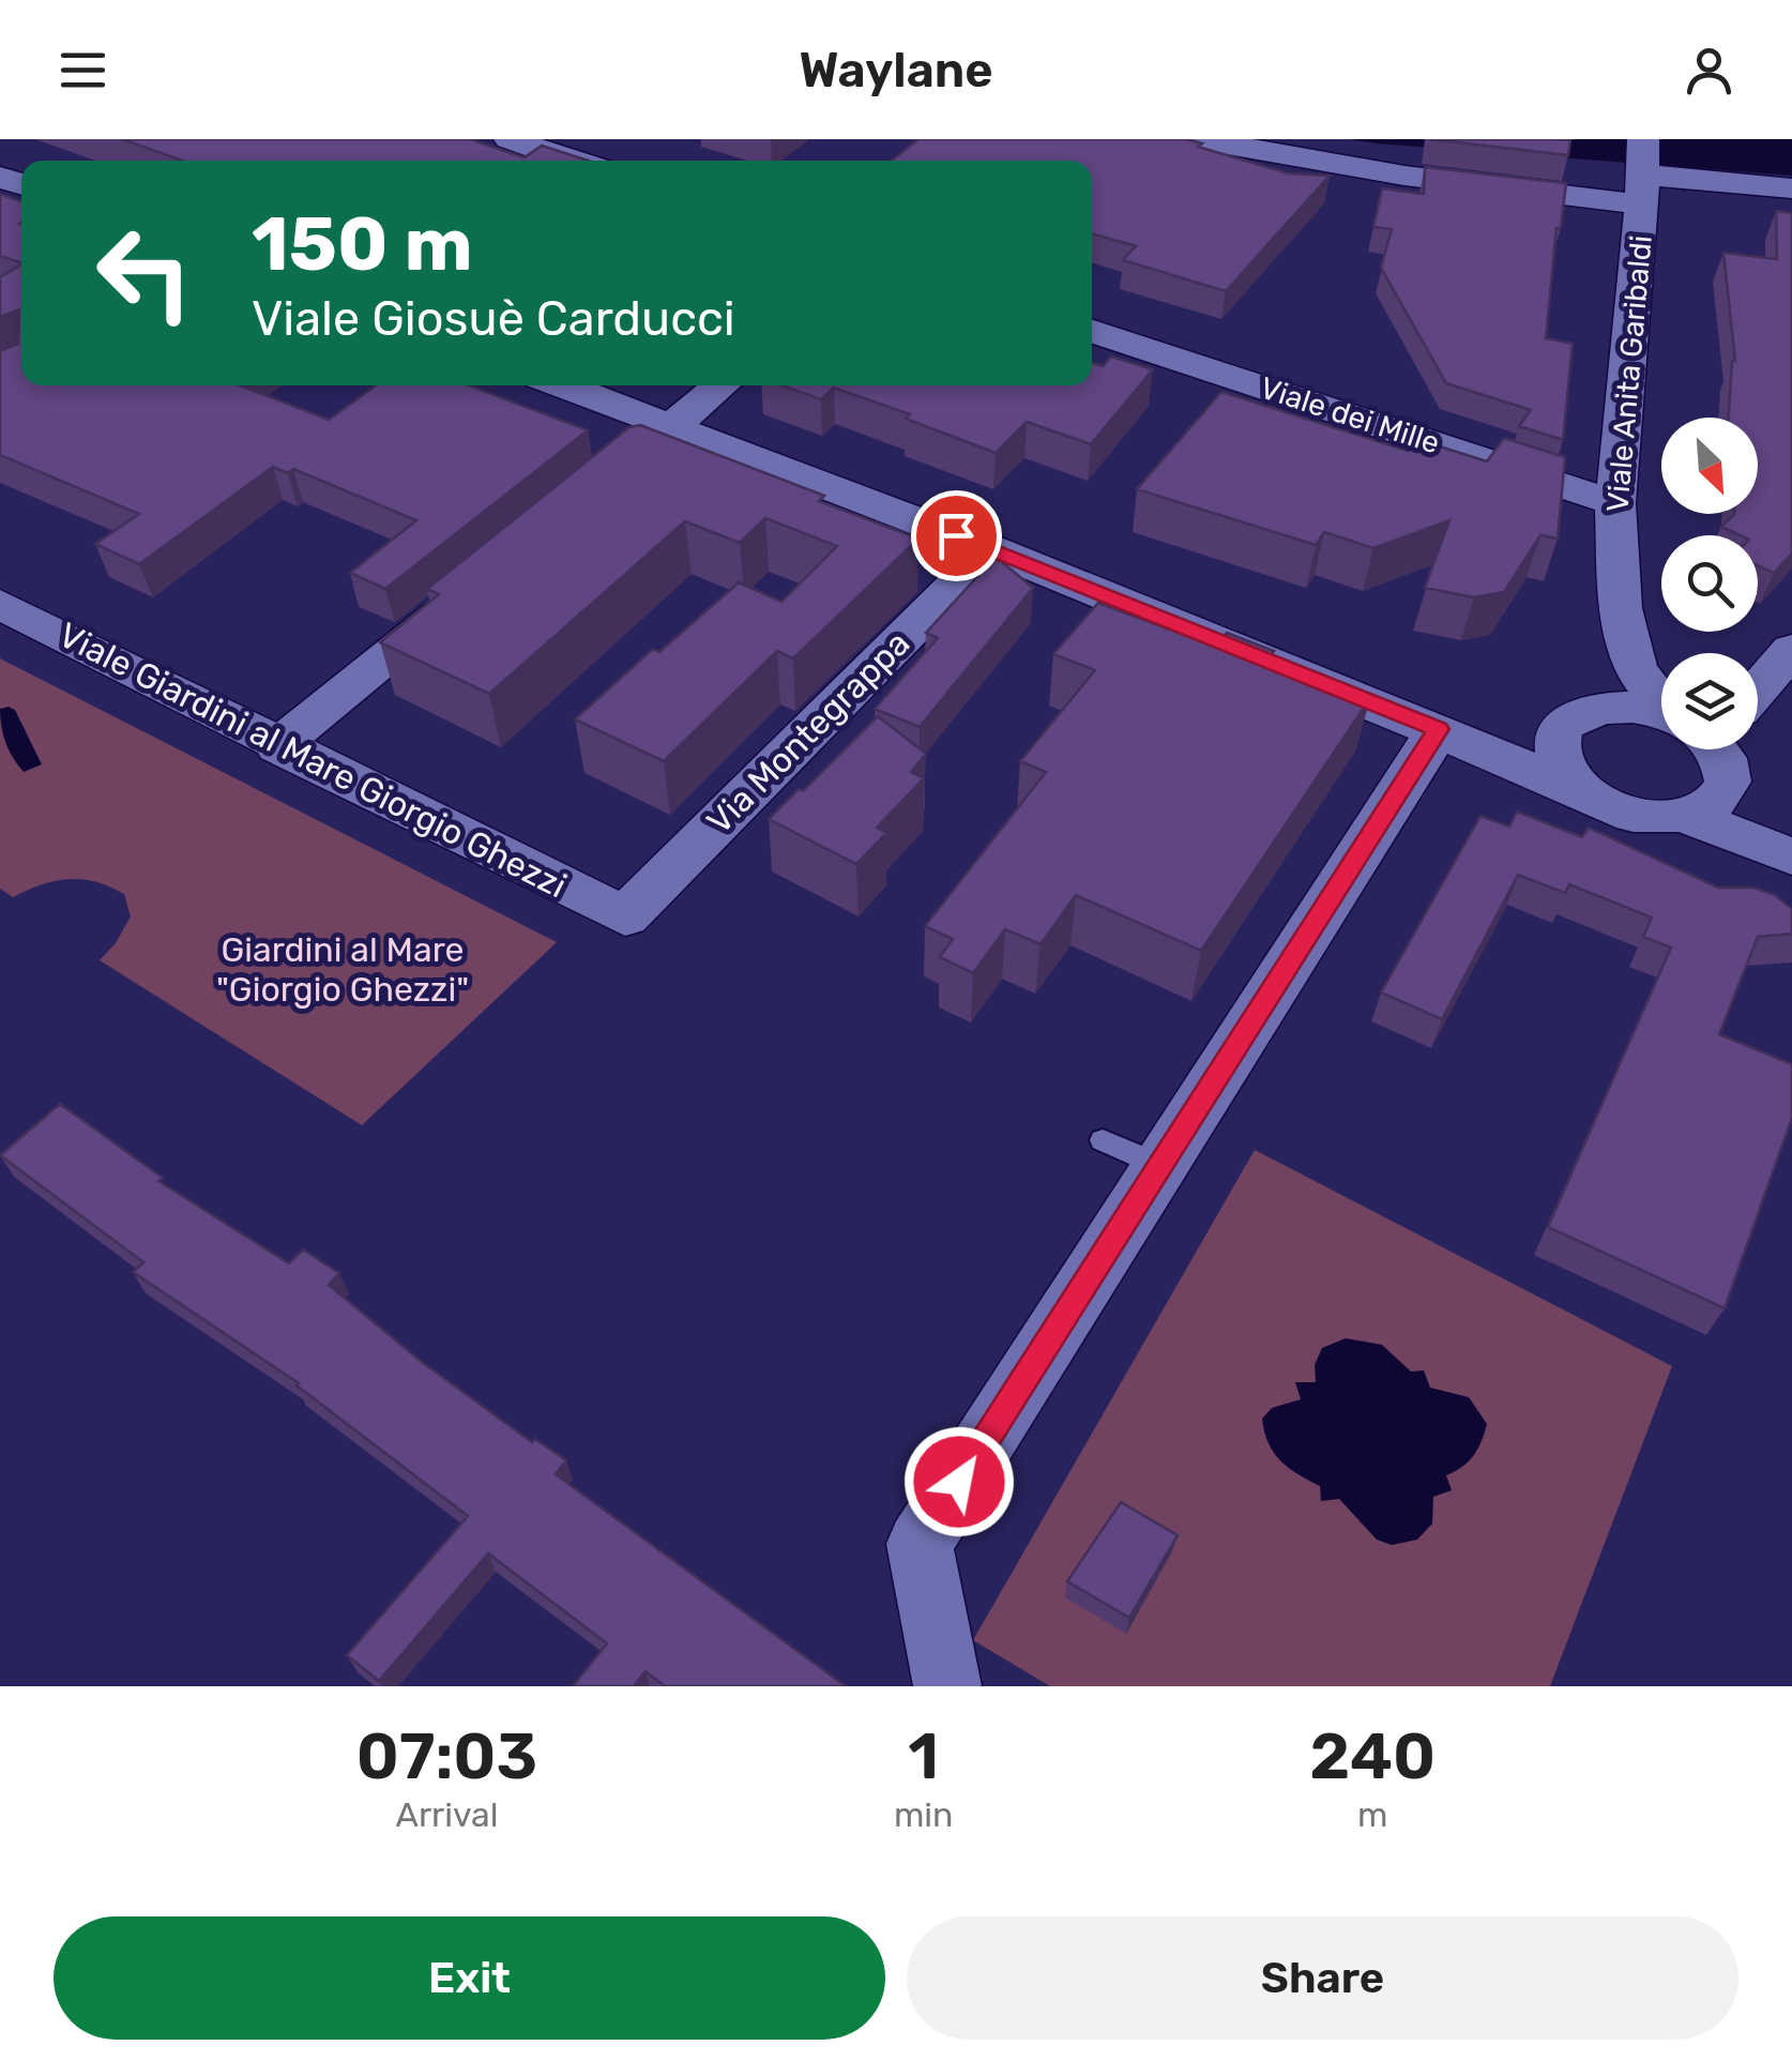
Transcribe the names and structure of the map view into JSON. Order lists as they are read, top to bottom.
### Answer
{
  "streets": {
    "street": [
      "Viale Anita Garibaldi",
      "Viale dei Mille",
      "Via Montegrappa",
      "Viale Giardini al Mare Giorgio Ghezzi"
    ]
  },
  "crossings": [
    ["Viale Anita Garibaldi", "Viale dei Mille"],
    ["Via Montegrappa", "Viale Giardini al Mare Giorgio Ghezzi"]
  ],
  "parks": ["Giardini al Mare \"Giorgio Ghezzi\""],
  "north": "bottom right",
  "page": {
    "header": "Waylane",
    "turn": ["150 m", "Viale Giosuè Carducci"],
    "eta": [
      "07:03",
      "Arrival",
      "1",
      "min",
      "240",
      "m"
    ],
    "buttons": ["Exit", "Share"]
  }
}
